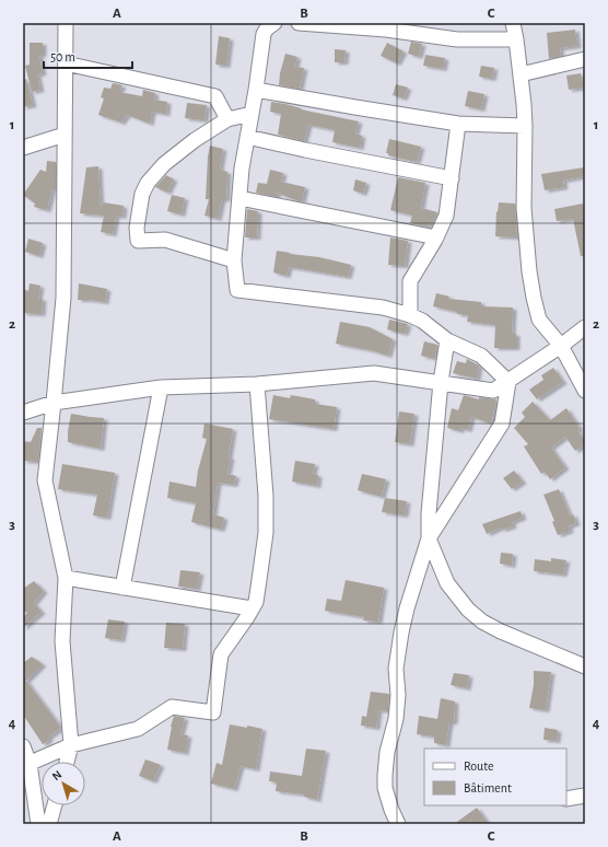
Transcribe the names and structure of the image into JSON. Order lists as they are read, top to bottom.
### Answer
{
  "legend": ["Route", "Bâtiment"],
  "scale_bar": "50 m",
  "north": "top left",
  "grid": {
    "columns": ["A", "B", "C"],
    "rows": [
      "1",
      "2",
      "3",
      "4"
    ]
  }
}
